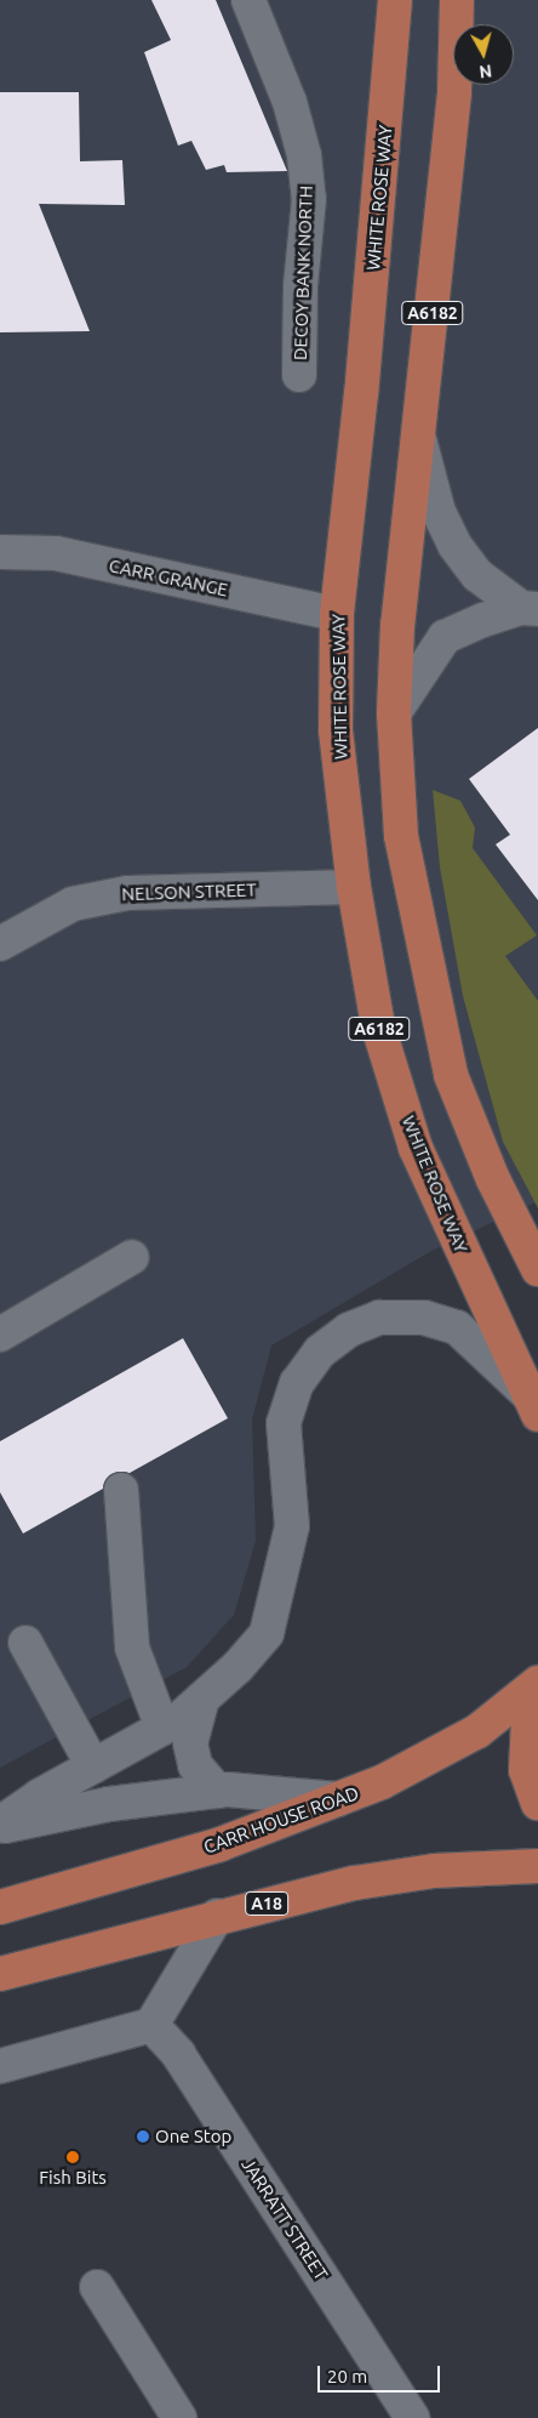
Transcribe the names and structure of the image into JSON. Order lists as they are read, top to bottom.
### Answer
{
  "streets": {
    "highway": [
      "WHITE ROSE WAY",
      "A6182",
      "CARR HOUSE ROAD",
      "A18"
    ],
    "street": [
      "DECOY BANK NORTH",
      "CARR GRANGE",
      "NELSON STREET",
      "JARRATT STREET"
    ]
  },
  "crossings": [
    ["WHITE ROSE WAY", "CARR GRANGE"],
    ["WHITE ROSE WAY", "NELSON STREET"]
  ],
  "places": ["One Stop", "Fish Bits"],
  "scale_bar": "20 m",
  "north": "bottom"
}
